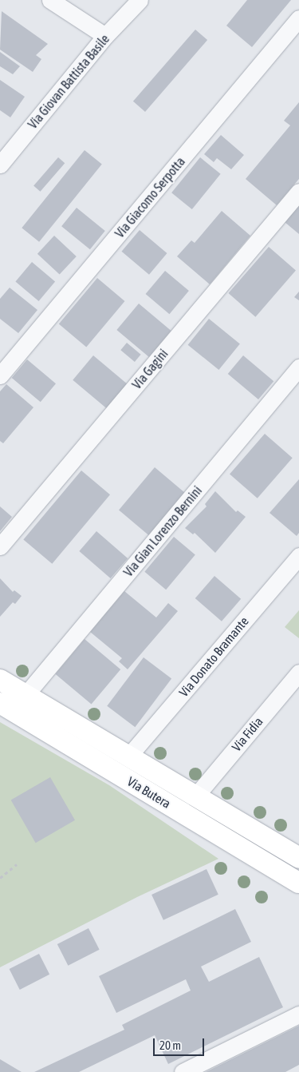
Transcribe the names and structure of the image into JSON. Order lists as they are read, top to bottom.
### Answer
{
  "streets": {
    "main road": ["Via Butera"],
    "street": [
      "Via Giovan Battista Basile",
      "Via Giacomo Serpotta",
      "Via Gagini",
      "Via Gian Lorenzo Bernini",
      "Via Donato Bramante",
      "Via Fidia"
    ]
  },
  "crossings": [
    ["Via Gian Lorenzo Bernini", "Via Butera"],
    ["Via Donato Bramante", "Via Butera"],
    ["Via Fidia", "Via Butera"]
  ],
  "scale_bar": "20 m"
}
